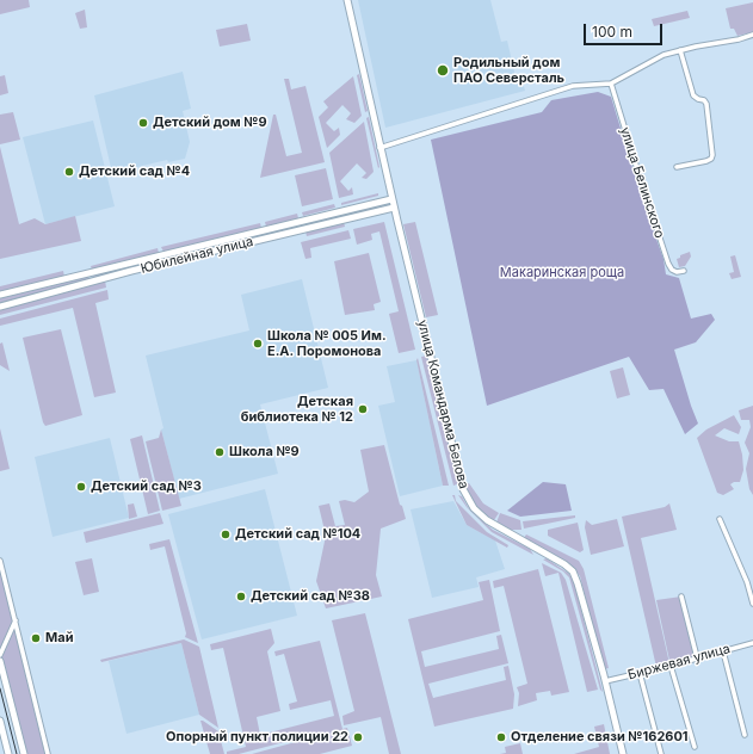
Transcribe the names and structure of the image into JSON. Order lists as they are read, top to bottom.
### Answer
{
  "streets": {
    "main road": ["Юбилейная улица", "улица Командарма Белова"],
    "street": ["улица Белинского", "Биржевая улица"]
  },
  "crossings": [
    ["Юбилейная улица", "улица Командарма Белова"],
    ["улица Командарма Белова", "Биржевая улица"]
  ],
  "parks": ["Макаринская роща"],
  "places": [
    "Родильный дом ПАО Северсталь",
    "Детский дом №9",
    "Детский сад №4",
    "Школа № 005 Им. Е.А. Поромонова",
    "Детская библиотека № 12",
    "Школа №9",
    "Детский сад №3",
    "Детский сад №104",
    "Детский сад №38",
    "Май",
    "Опорный пункт полиции 22",
    "Отделение связи №162601"
  ],
  "scale_bar": "100 m"
}
